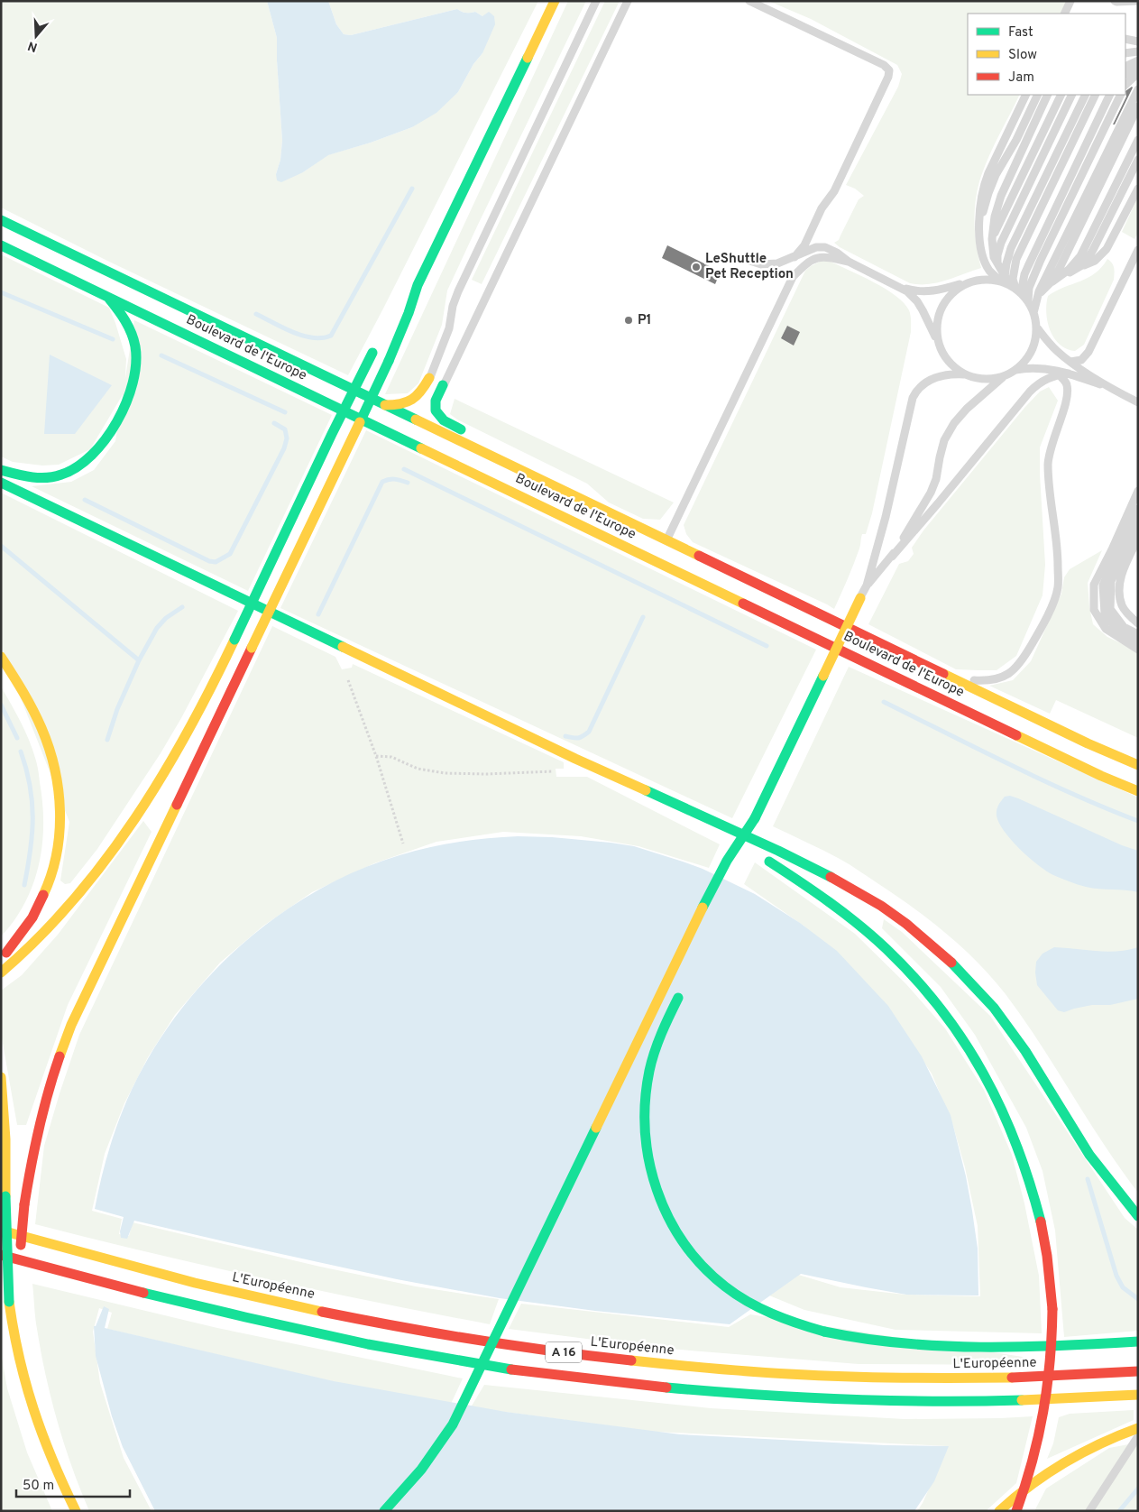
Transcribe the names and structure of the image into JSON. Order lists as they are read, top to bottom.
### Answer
{
  "streets": {
    "main road": ["Boulevard de l'Europe", "L'Européenne", "A 16"]
  },
  "places": ["LeShuttle Pet Reception", "P1"],
  "legend": ["Fast", "Slow", "Jam"],
  "scale_bar": "50 m",
  "north": "bottom"
}
